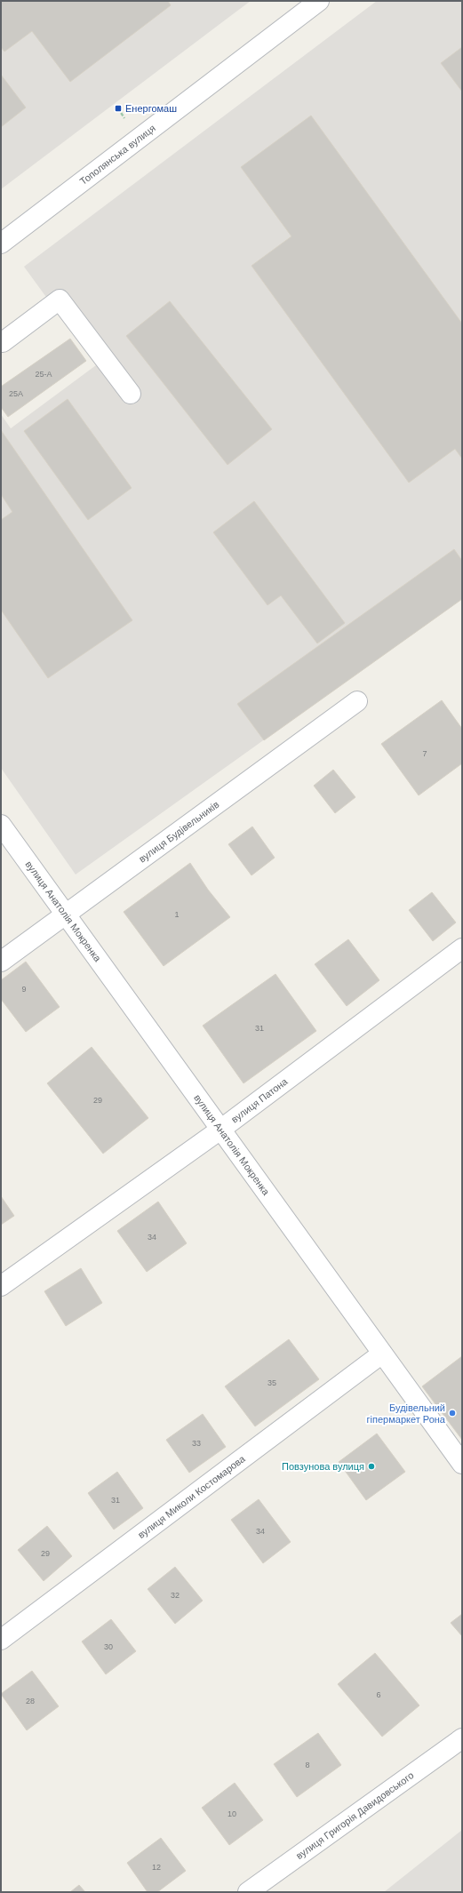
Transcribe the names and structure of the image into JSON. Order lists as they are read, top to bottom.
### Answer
{
  "streets": {
    "street": [
      "Тополянська вулиця",
      "вулиця Будівельників",
      "вулиця Анатолія Мокренка",
      "вулиця Патона",
      "вулиця Миколи Костомарова",
      "вулиця Григорія Давидовського"
    ]
  },
  "crossings": [
    ["вулиця Будівельників", "вулиця Анатолія Мокренка"],
    ["вулиця Анатолія Мокренка", "вулиця Патона"],
    ["вулиця Анатолія Мокренка", "вулиця Миколи Костомарова"]
  ],
  "places": {
    "transit": ["Енергомаш"],
    "other": ["Будівельний гіпермаркет Рона", "Повзунова вулиця"]
  },
  "house_numbers": [
    "25-А",
    "25А",
    "7",
    "1",
    "9",
    "31",
    "29",
    "34",
    "35",
    "33",
    "31",
    "34",
    "29",
    "32",
    "30",
    "6",
    "28",
    "8",
    "10",
    "12"
  ]
}
